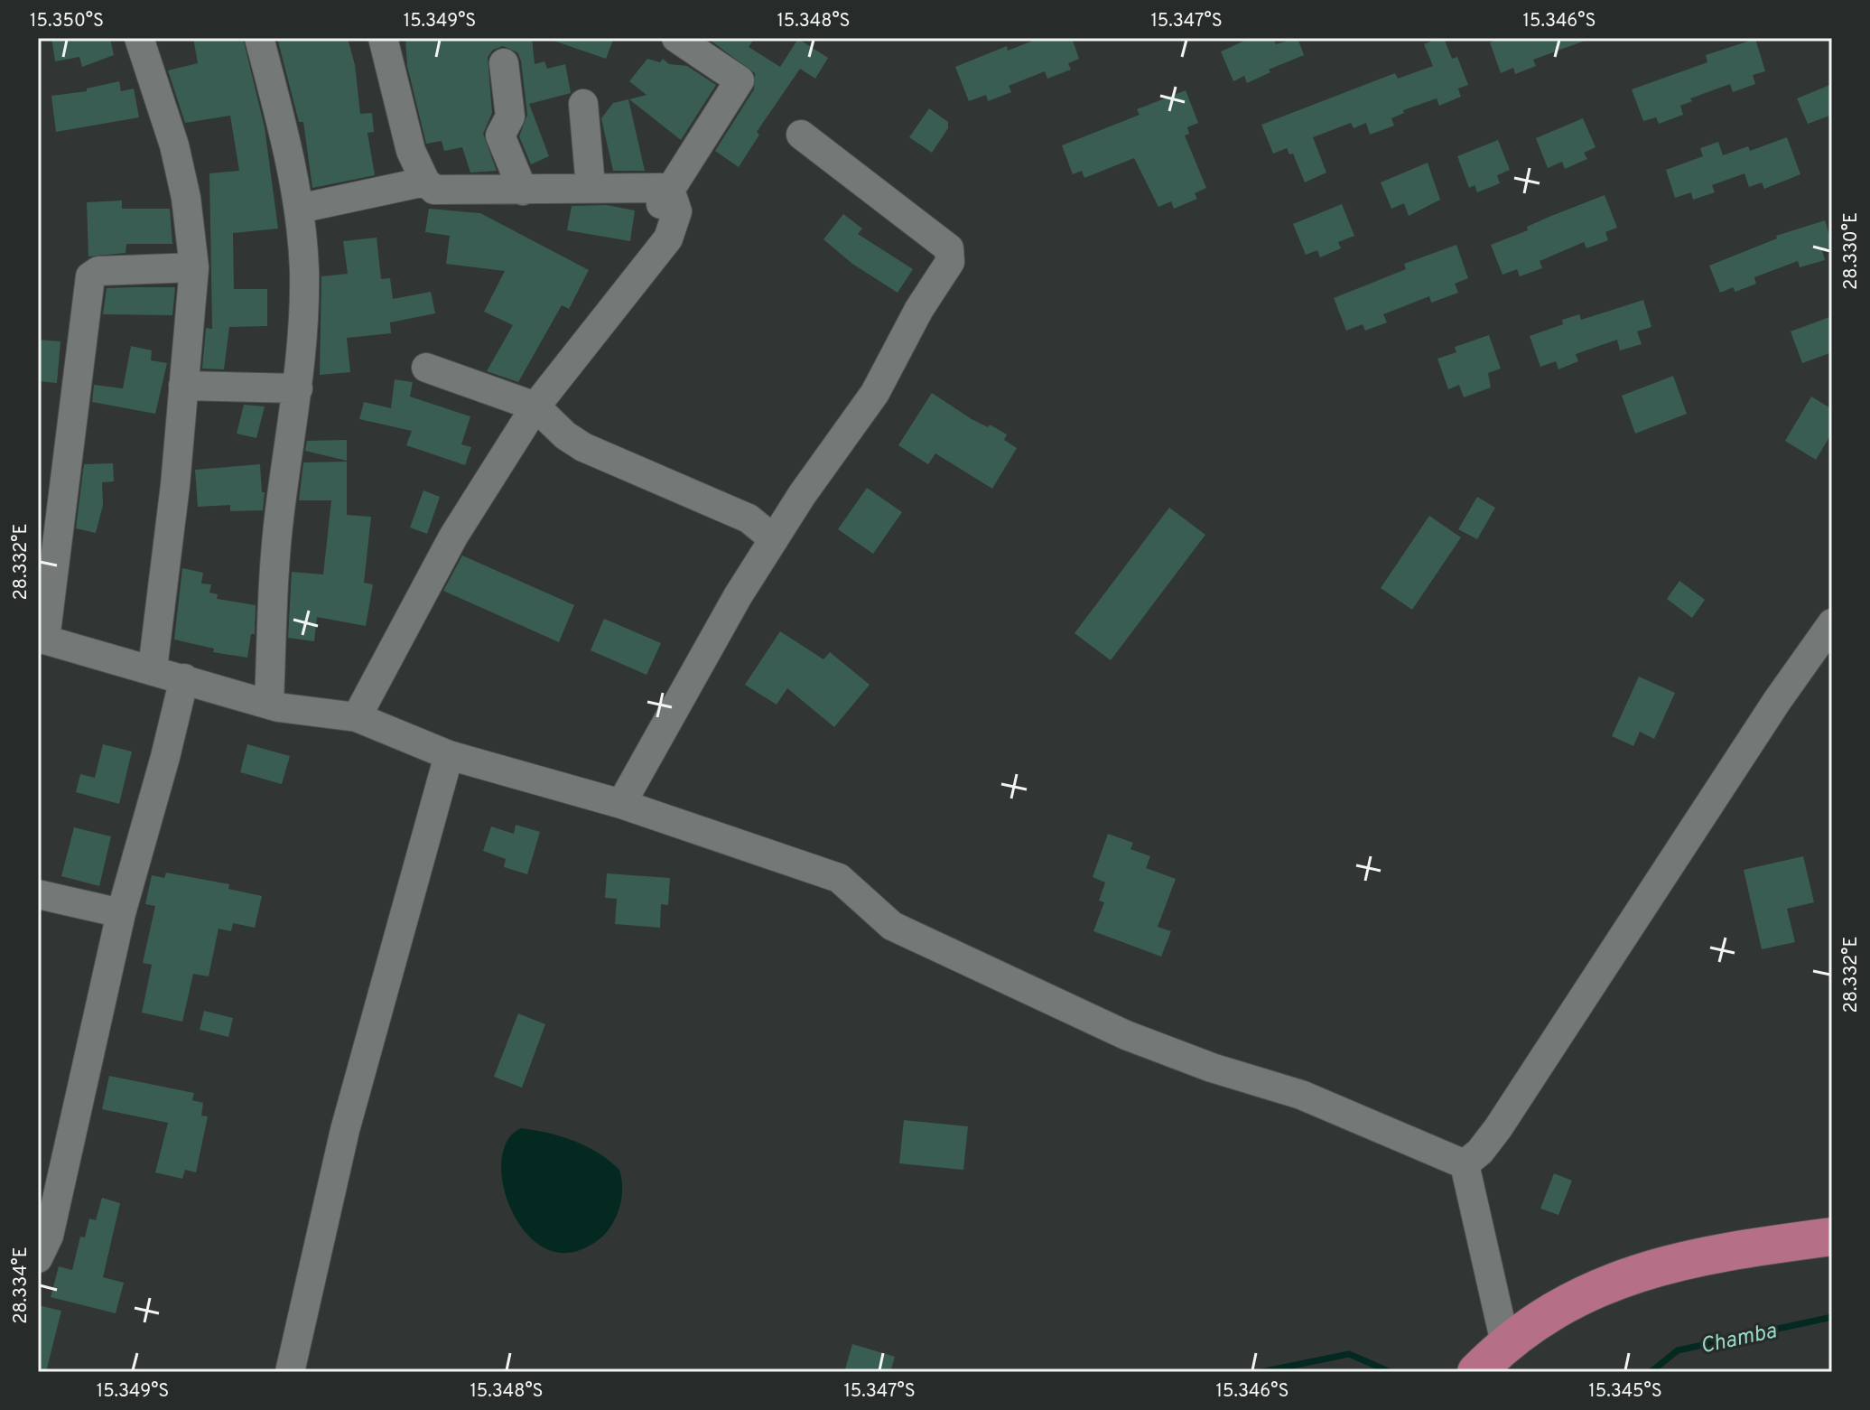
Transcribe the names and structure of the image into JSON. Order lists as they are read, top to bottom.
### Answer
{
  "water": ["Chamba"],
  "coordinates": [
    "15.350°S",
    "15.349°S",
    "15.348°S",
    "15.347°S",
    "15.346°S",
    "28.330°E",
    "28.332°E",
    "28.334°E",
    "15.345°S"
  ]
}
